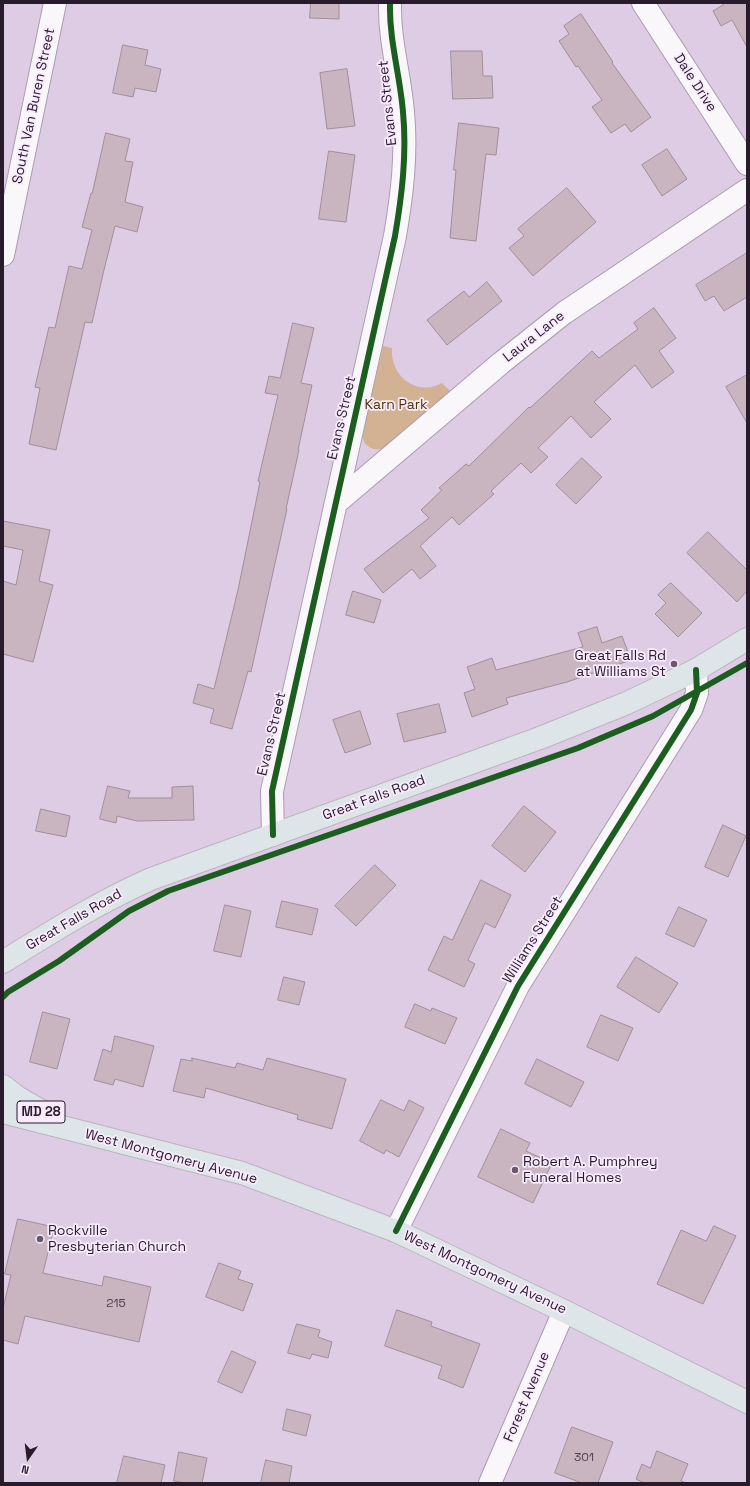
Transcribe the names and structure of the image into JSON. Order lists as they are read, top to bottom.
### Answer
{
  "streets": {
    "main road": ["Great Falls Road", "MD 28", "West Montgomery Avenue"],
    "street": [
      "Dale Drive",
      "Evans Street",
      "South Van Buren Street",
      "Laura Lane",
      "Williams Street",
      "Forest Avenue"
    ]
  },
  "crossings": [
    ["Evans Street", "Laura Lane"],
    ["Evans Street", "Great Falls Road"],
    ["Great Falls Road", "Williams Street"],
    ["Williams Street", "West Montgomery Avenue"],
    ["MD 28", "West Montgomery Avenue"],
    ["West Montgomery Avenue", "Forest Avenue"]
  ],
  "parks": ["Karn Park"],
  "places": ["Great Falls Rd at Williams St", "Robert A. Pumphrey Funeral Homes", "Rockville Presbyterian Church"],
  "house_numbers": ["215", "301"],
  "north": "bottom"
}
